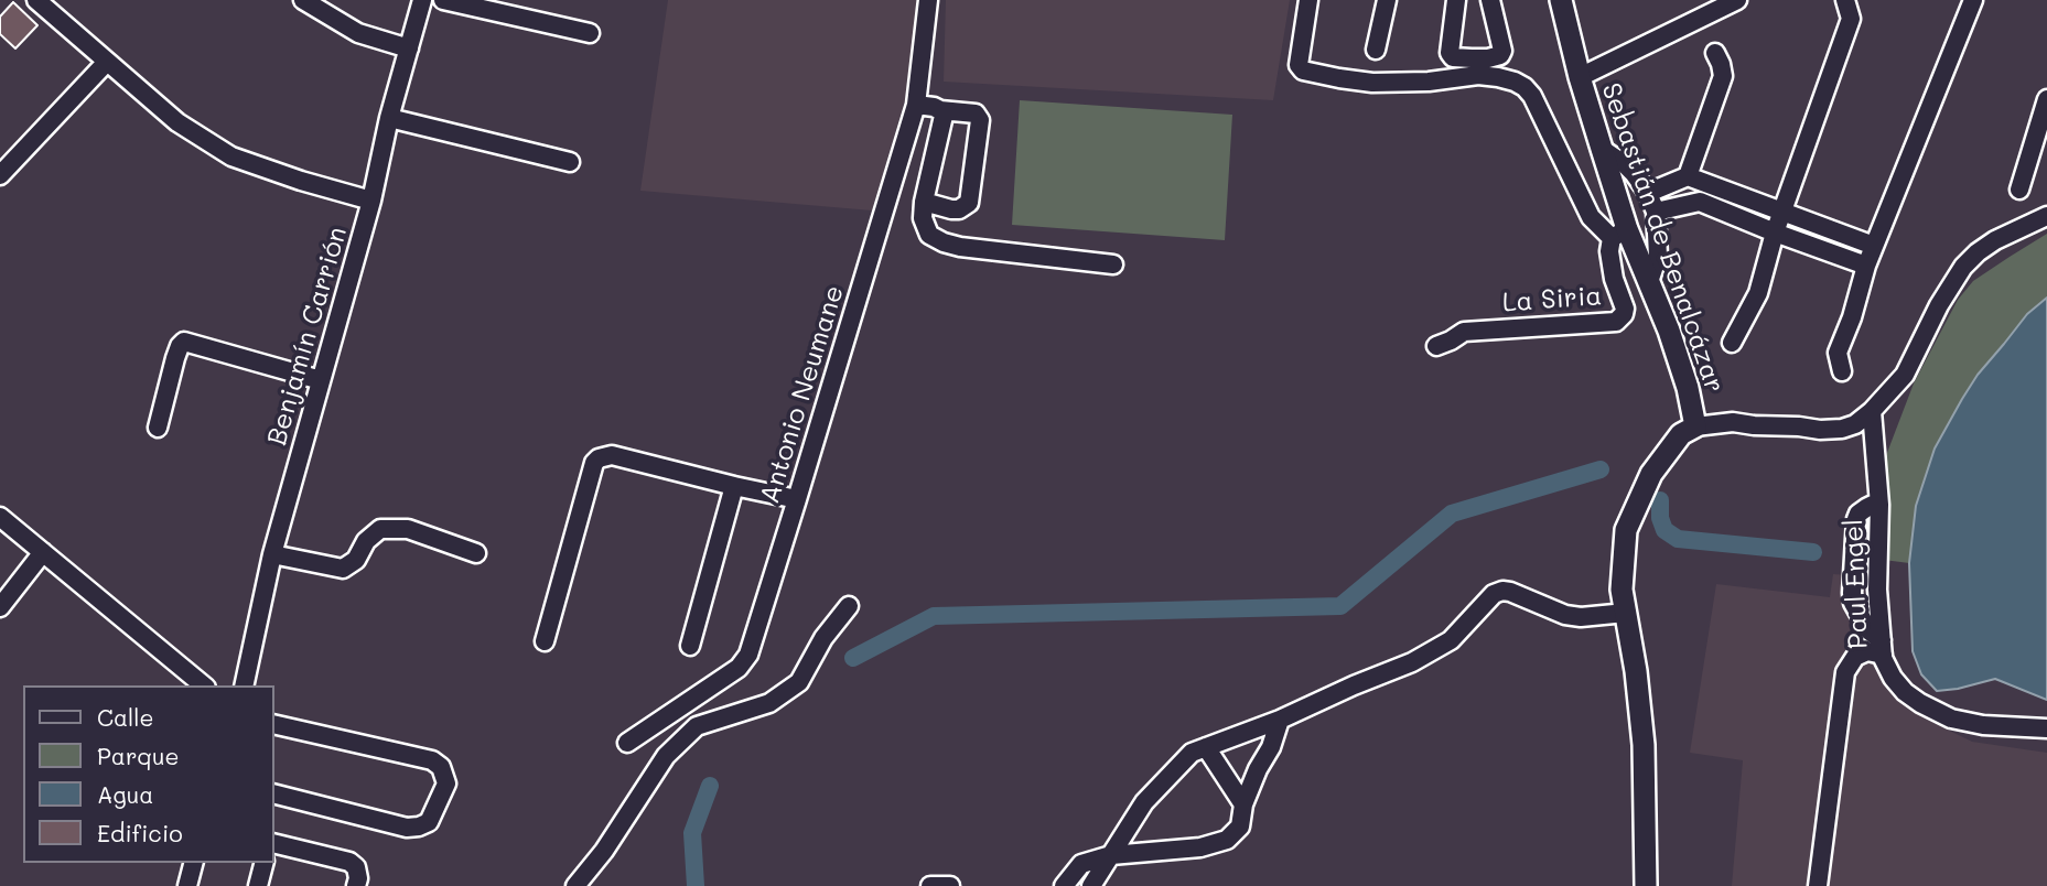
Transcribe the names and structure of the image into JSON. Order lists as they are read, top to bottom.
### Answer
{
  "streets": {
    "main road": ["Sebastián de Benalcázar"],
    "street": [
      "La Siria",
      "Benjamín Carrión",
      "Antonio Neumane",
      "Paul Engel"
    ]
  },
  "crossings": [
    ["Sebastián de Benalcázar", "La Siria"]
  ],
  "legend": [
    "Calle",
    "Parque",
    "Agua",
    "Edificio"
  ]
}
